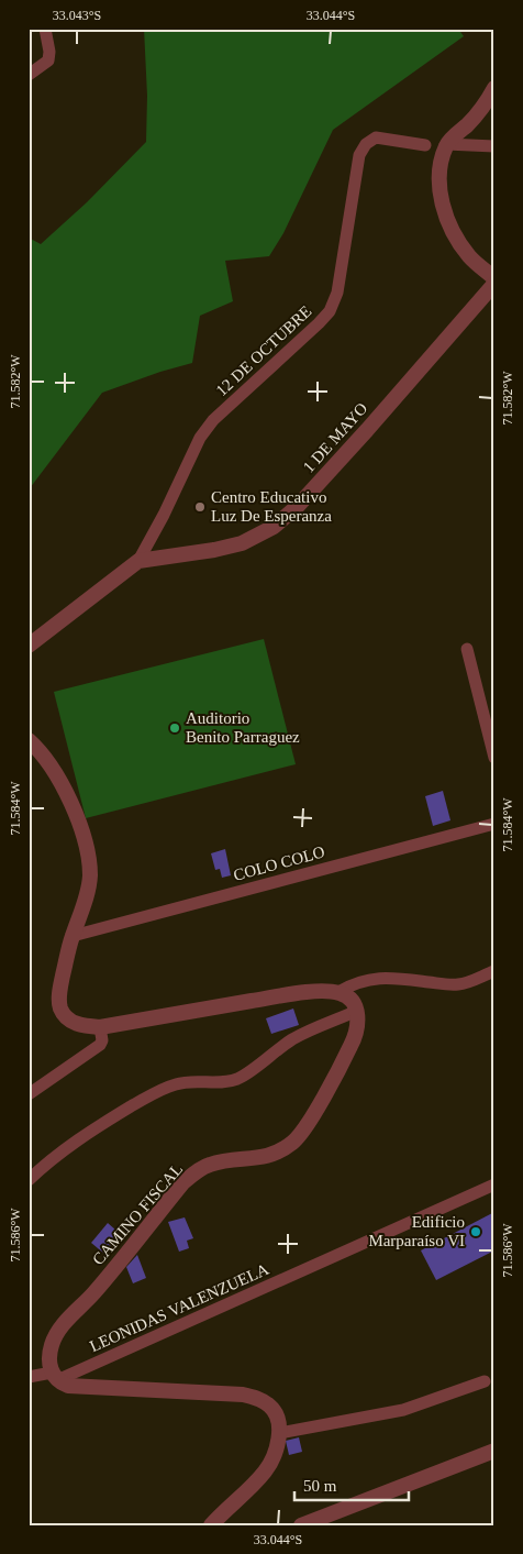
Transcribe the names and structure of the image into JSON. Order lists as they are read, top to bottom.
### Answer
{
  "streets": {
    "street": [
      "12 DE OCTUBRE",
      "1 DE MAYO",
      "COLO COLO",
      "CAMINO FISCAL",
      "LEONIDAS VALENZUELA"
    ]
  },
  "crossings": [
    ["12 DE OCTUBRE", "1 DE MAYO"],
    ["CAMINO FISCAL", "LEONIDAS VALENZUELA"]
  ],
  "places": ["Centro Educativo Luz De Esperanza", "Auditorio Benito Parraguez", "Edificio Marparaíso VI"],
  "scale_bar": "50 m",
  "coordinates": [
    "33.043°S",
    "33.044°S",
    "71.582°W",
    "71.584°W",
    "71.586°W"
  ]
}
